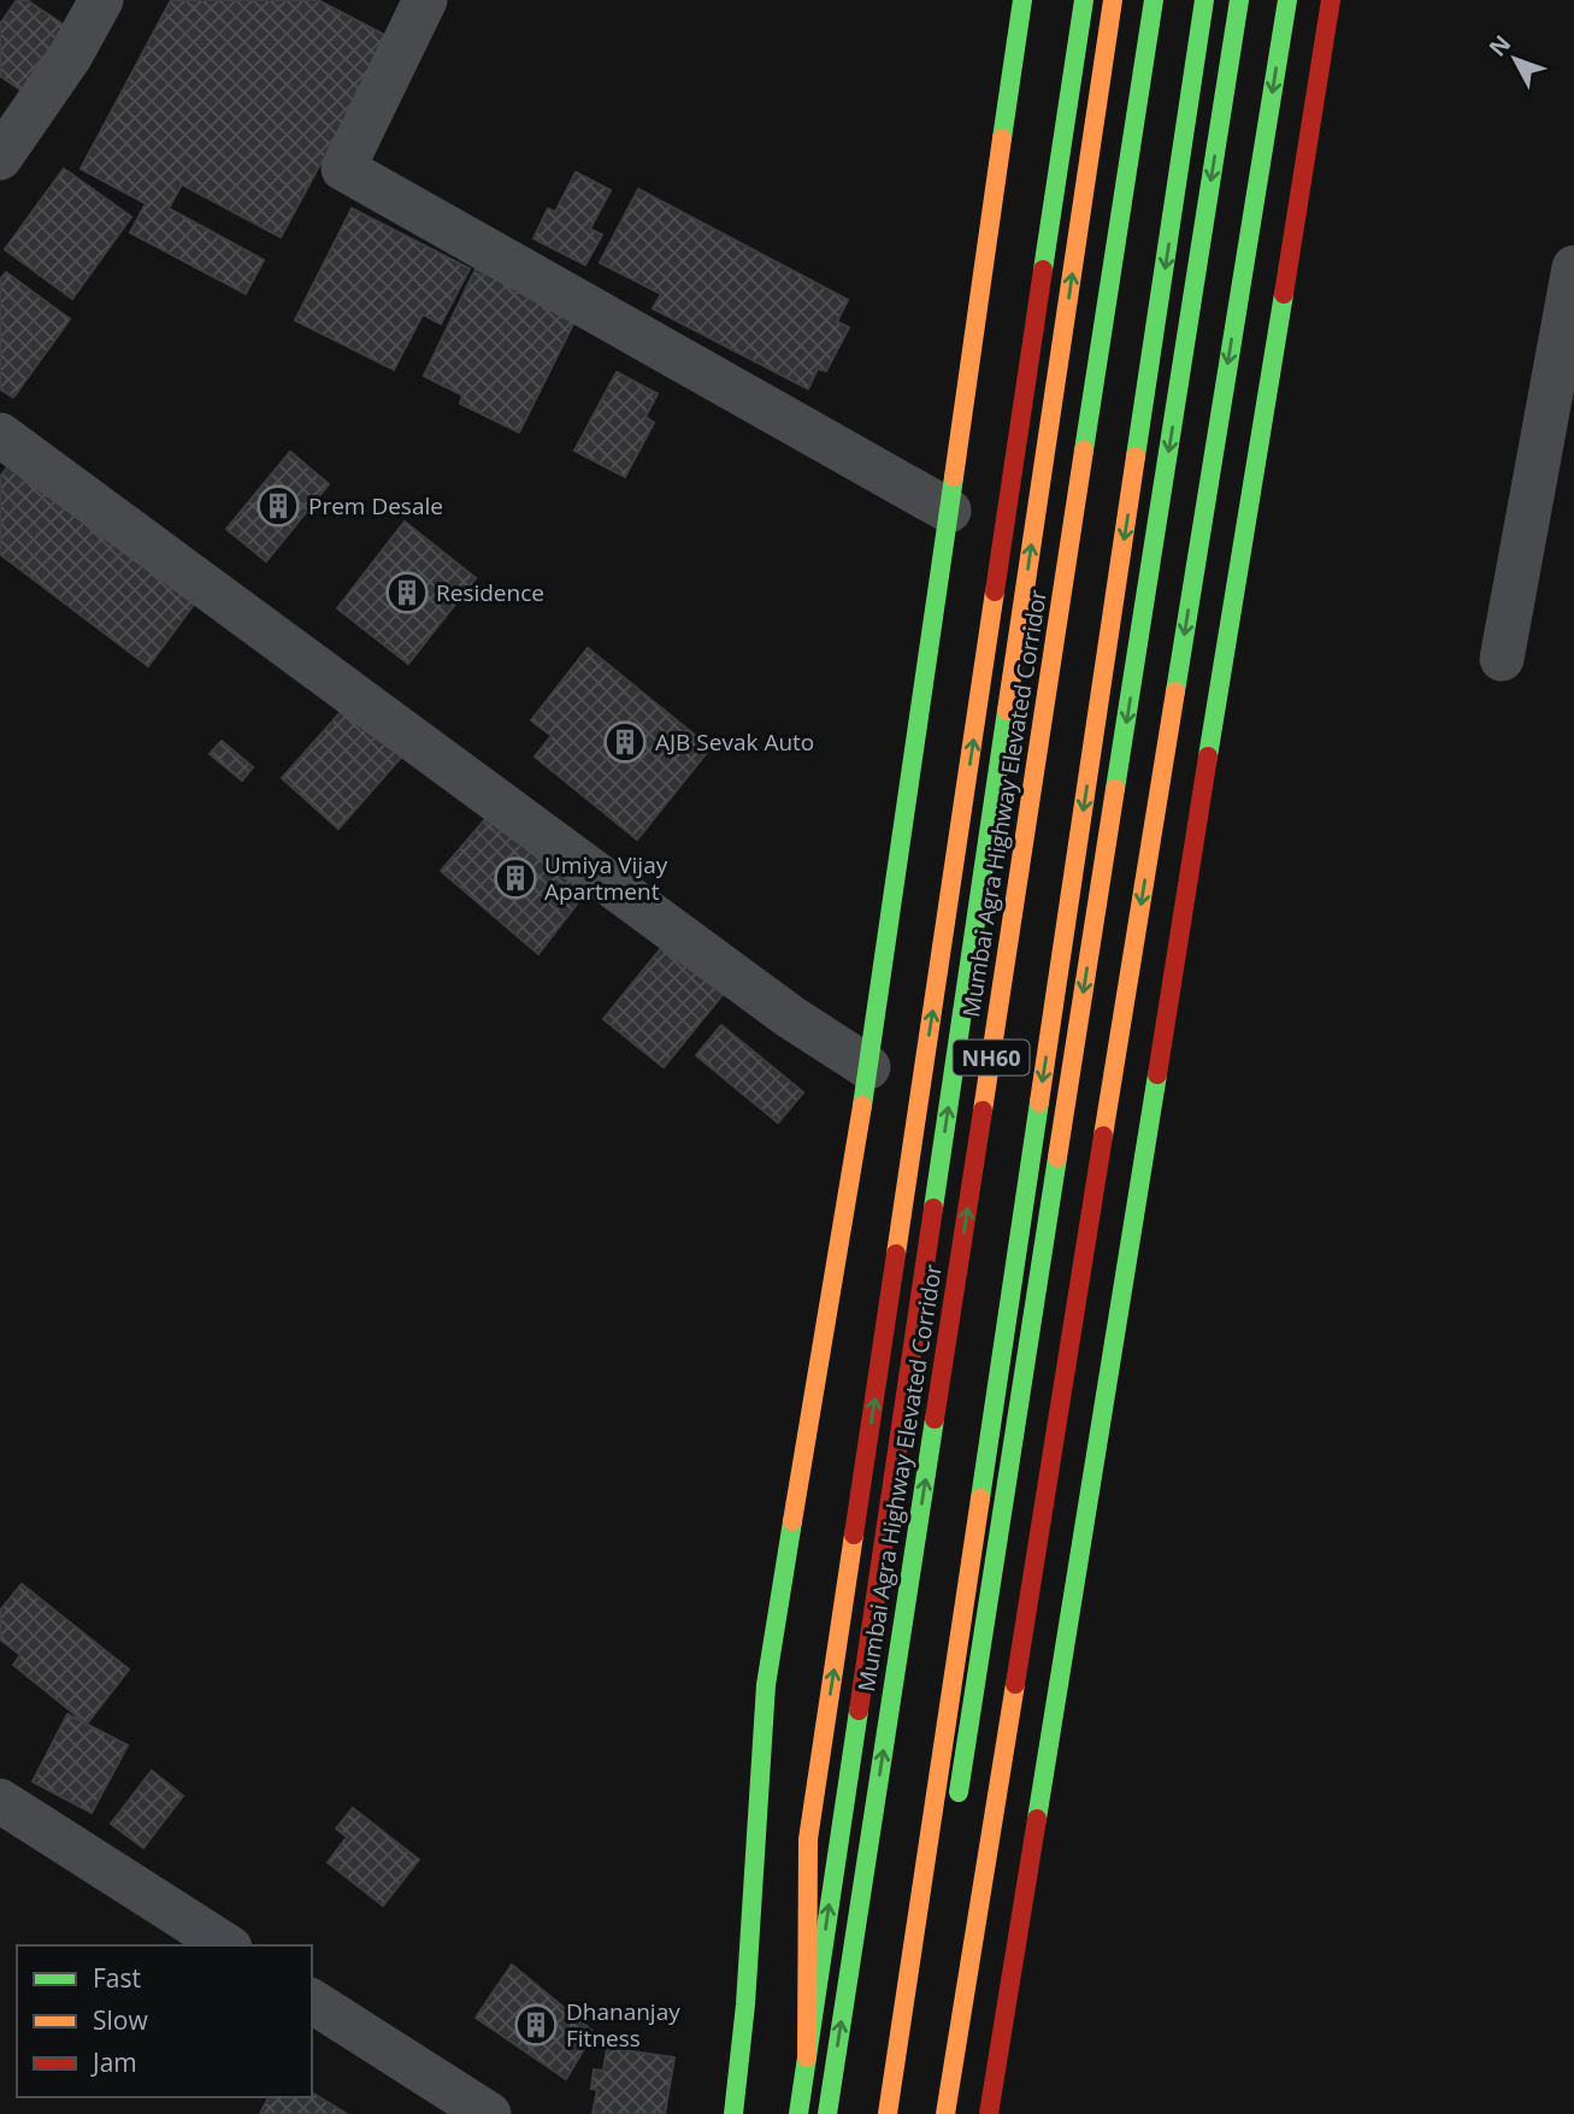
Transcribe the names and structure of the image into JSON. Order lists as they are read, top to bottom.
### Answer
{
  "streets": {
    "main road": ["Mumbai Agra Highway Elevated Corridor", "NH60"]
  },
  "places": {
    "building": [
      "Prem Desale",
      "Residence",
      "AJB Sevak Auto",
      "Umiya Vijay Apartment",
      "Dhananjay Fitness"
    ]
  },
  "legend": ["Fast", "Slow", "Jam"],
  "north": "top left"
}
